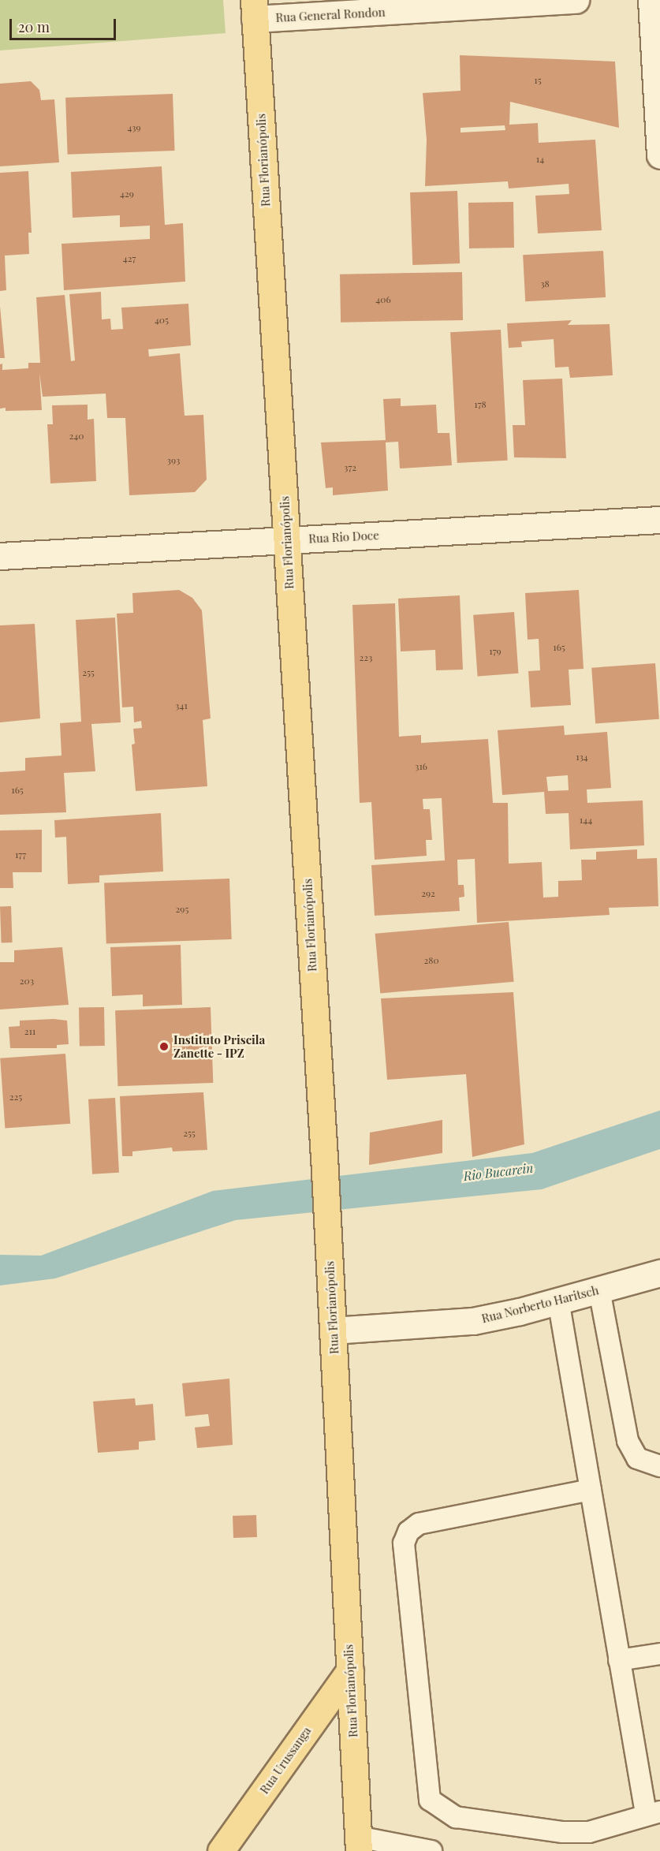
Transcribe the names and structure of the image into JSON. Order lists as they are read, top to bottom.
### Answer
{
  "streets": {
    "main road": ["Rua Florianópolis", "Rua Urussanga"],
    "street": ["Rua General Rondon", "Rua Rio Doce", "Rua Norberto Haritsch"]
  },
  "crossings": [
    ["Rua General Rondon", "Rua Florianópolis"],
    ["Rua Florianópolis", "Rua Rio Doce"],
    ["Rua Florianópolis", "Rua Norberto Haritsch"],
    ["Rua Florianópolis", "Rua Urussanga"]
  ],
  "water": ["Rio Bucarein"],
  "places": ["Instituto Priscila Zanette - IPZ"],
  "house_numbers": [
    "15",
    "439",
    "14",
    "429",
    "427",
    "38",
    "406",
    "405",
    "178",
    "240",
    "393",
    "372",
    "165",
    "179",
    "223",
    "255",
    "341",
    "134",
    "316",
    "165",
    "144",
    "177",
    "292",
    "295",
    "280",
    "203",
    "211",
    "225",
    "255"
  ],
  "scale_bar": "20 m"
}
